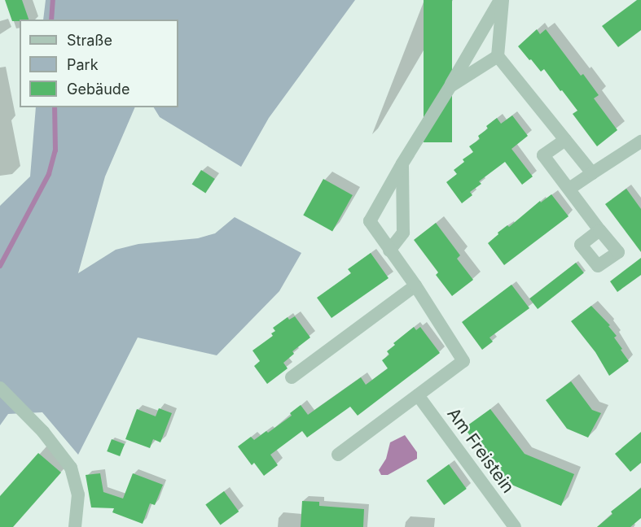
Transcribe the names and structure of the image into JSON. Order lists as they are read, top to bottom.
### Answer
{
  "streets": {
    "street": ["Am Freistein"]
  },
  "legend": ["Straße", "Park", "Gebäude"]
}
